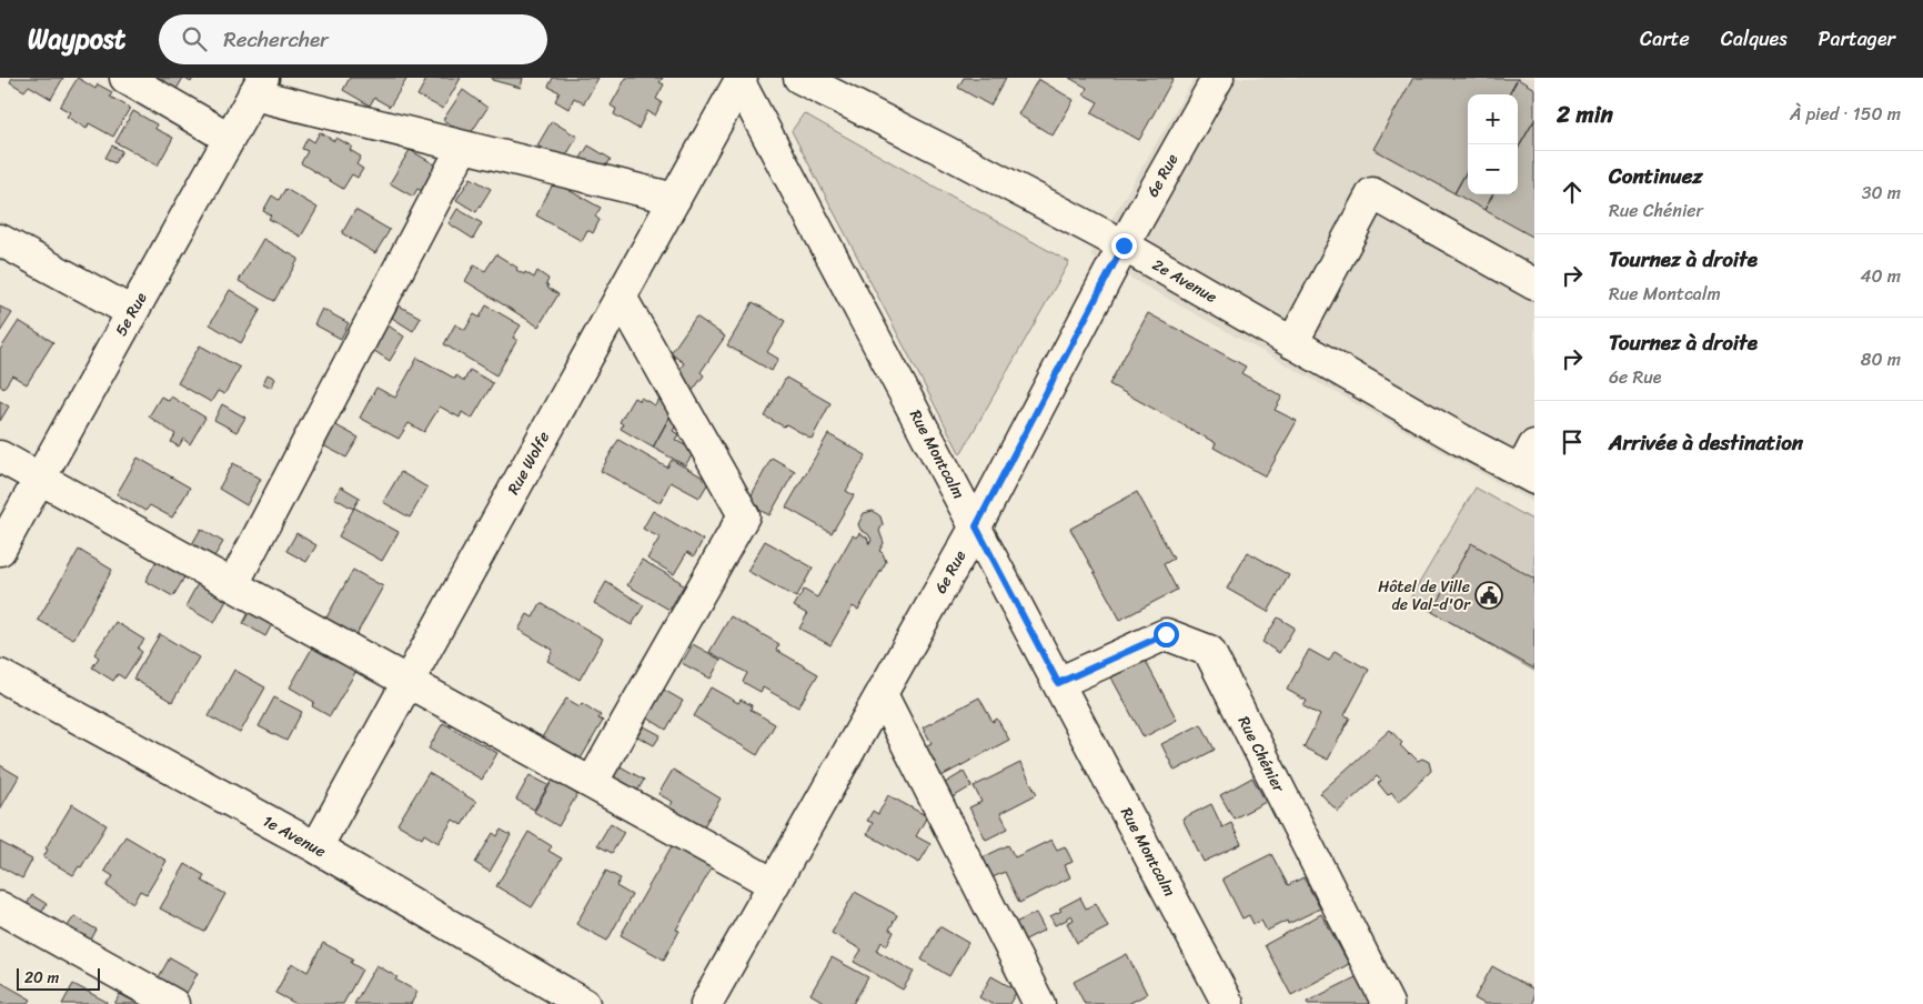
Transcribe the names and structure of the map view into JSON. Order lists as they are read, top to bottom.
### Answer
{
  "streets": {
    "street": [
      "6e Rue",
      "2e Avenue",
      "5e Rue",
      "Rue Montcalm",
      "Rue Wolfe",
      "Rue Chénier",
      "1e Avenue"
    ]
  },
  "crossings": [
    ["6e Rue", "2e Avenue"],
    ["6e Rue", "Rue Montcalm"],
    ["Rue Montcalm", "Rue Wolfe"],
    ["Rue Montcalm", "Rue Chénier"],
    ["Rue Wolfe", "1e Avenue"]
  ],
  "places": {
    "public building": ["Hôtel de Ville de Val-d'Or"]
  },
  "scale_bar": "20 m",
  "page": {
    "header": "Waypost",
    "search": "Rechercher",
    "nav": ["Carte", "Calques", "Partager"],
    "heading": ["2 min", "À pied · 150 m"],
    "map_buttons": ["+", "−"],
    "list": [
      ["Continuez", "Rue Chénier", "30 m"],
      ["Tournez à droite", "Rue Montcalm", "40 m"],
      ["Tournez à droite", "6e Rue", "80 m"],
      "Arrivée à destination"
    ],
    "scale": "20 m"
  }
}
